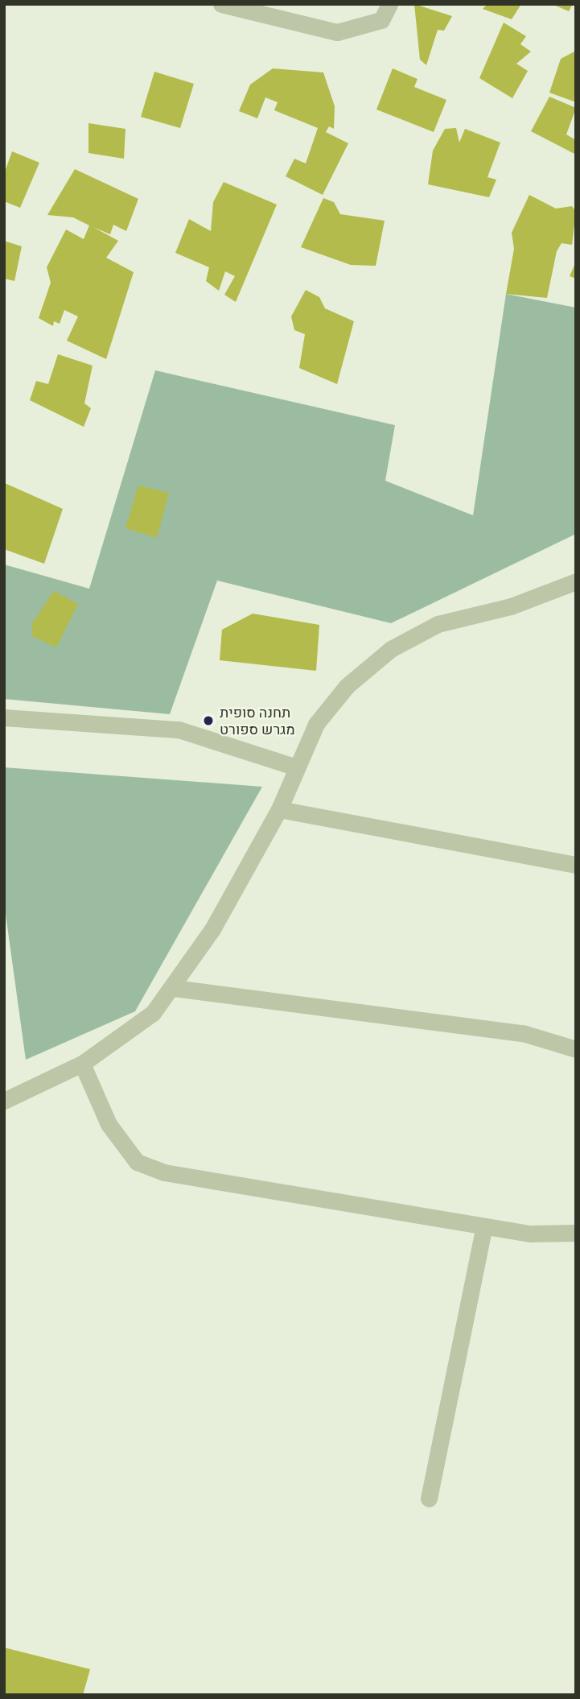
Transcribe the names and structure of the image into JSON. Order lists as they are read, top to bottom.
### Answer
{
  "places": ["תחנה סופית מגרש ספורט"]
}
